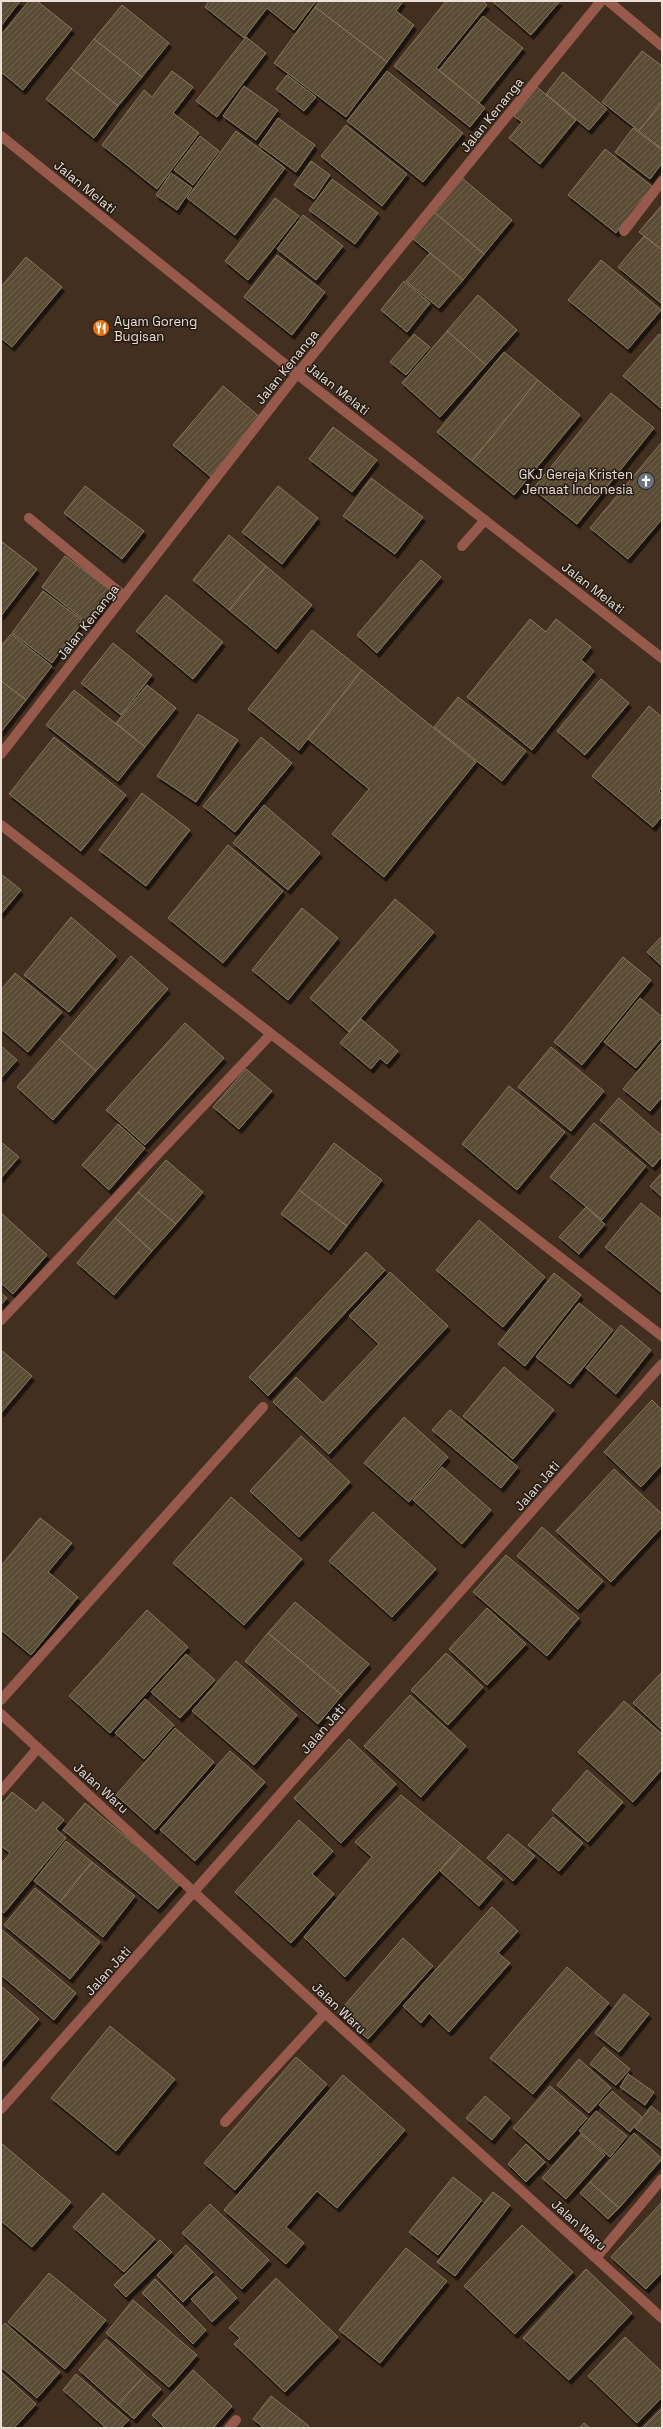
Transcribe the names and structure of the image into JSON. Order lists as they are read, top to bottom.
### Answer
{
  "streets": {
    "street": [
      "Jalan Kenanga",
      "Jalan Melati",
      "Jalan Jati",
      "Jalan Waru"
    ]
  },
  "crossings": [
    ["Jalan Kenanga", "Jalan Melati"],
    ["Jalan Jati", "Jalan Waru"]
  ],
  "places": {
    "restaurant": ["Ayam Goreng Bugisan"],
    "church": ["GKJ Gereja Kristen Jemaat Indonesia"]
  }
}
